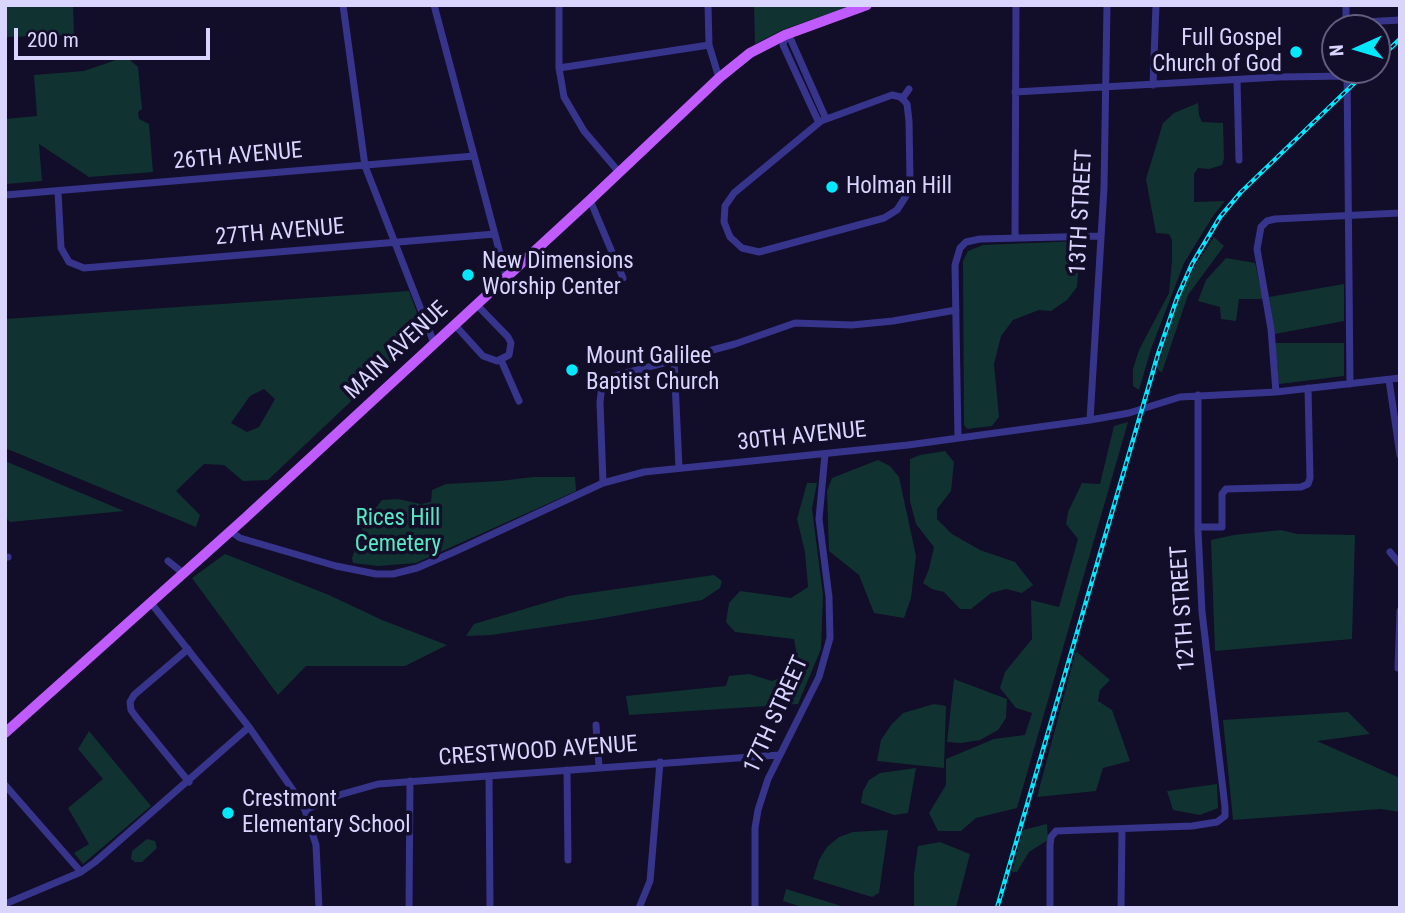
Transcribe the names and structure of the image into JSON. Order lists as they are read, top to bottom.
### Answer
{
  "streets": {
    "main road": ["MAIN AVENUE"],
    "street": [
      "26TH AVENUE",
      "13TH STREET",
      "27TH AVENUE",
      "30TH AVENUE",
      "12TH STREET",
      "17TH STREET",
      "CRESTWOOD AVENUE"
    ]
  },
  "crossings": [
    ["26TH AVENUE", "27TH AVENUE"],
    ["13TH STREET", "30TH AVENUE"],
    ["MAIN AVENUE", "30TH AVENUE"],
    ["30TH AVENUE", "12TH STREET"],
    ["30TH AVENUE", "17TH STREET"],
    ["17TH STREET", "CRESTWOOD AVENUE"]
  ],
  "parks": ["Rices Hill Cemetery"],
  "places": [
    "Full Gospel Church of God",
    "Holman Hill",
    "New Dimensions Worship Center",
    "Mount Galilee Baptist Church",
    "Crestmont Elementary School"
  ],
  "scale_bar": "200 m",
  "north": "left"
}
